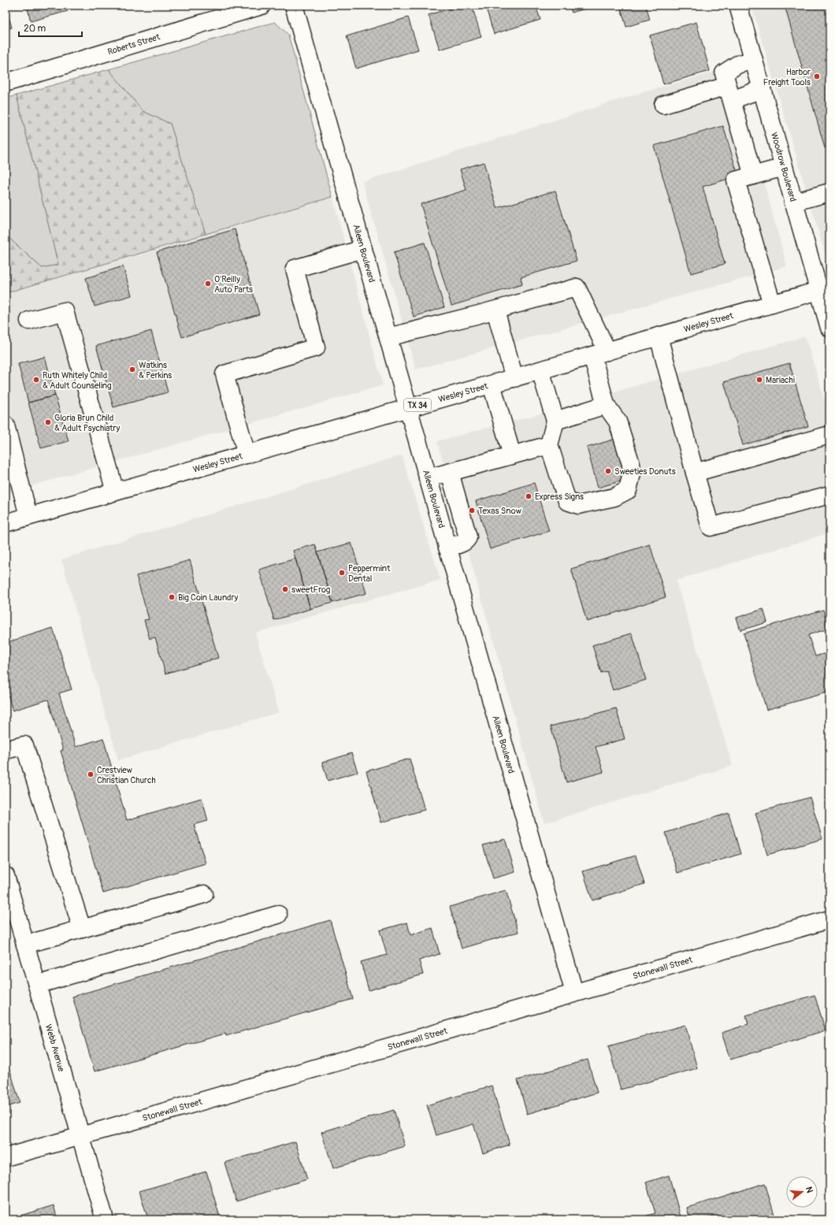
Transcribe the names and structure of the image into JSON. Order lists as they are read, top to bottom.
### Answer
{
  "streets": {
    "street": [
      "Roberts Street",
      "Woodrow Boulevard",
      "Aileen Boulevard",
      "Wesley Street",
      "TX 34",
      "Stonewall Street",
      "Webb Avenue"
    ]
  },
  "crossings": [
    ["Woodrow Boulevard", "Wesley Street"],
    ["Aileen Boulevard", "Wesley Street"],
    ["Aileen Boulevard", "Stonewall Street"],
    ["Stonewall Street", "Webb Avenue"]
  ],
  "places": [
    "Harbor Freight Tools",
    "O'Reilly Auto Parts",
    "Watkins & Perkins",
    "Ruth Whitely Child & Adult Counseling",
    "Mariachi",
    "Gloria Brun Child & Adult Psychiatry",
    "Sweeties Donuts",
    "Express Signs",
    "Texas Snow",
    "Peppermint Dental",
    "sweetFrog",
    "Big Coin Laundry",
    "Crestview Christian Church"
  ],
  "scale_bar": "20 m",
  "north": "right"
}
